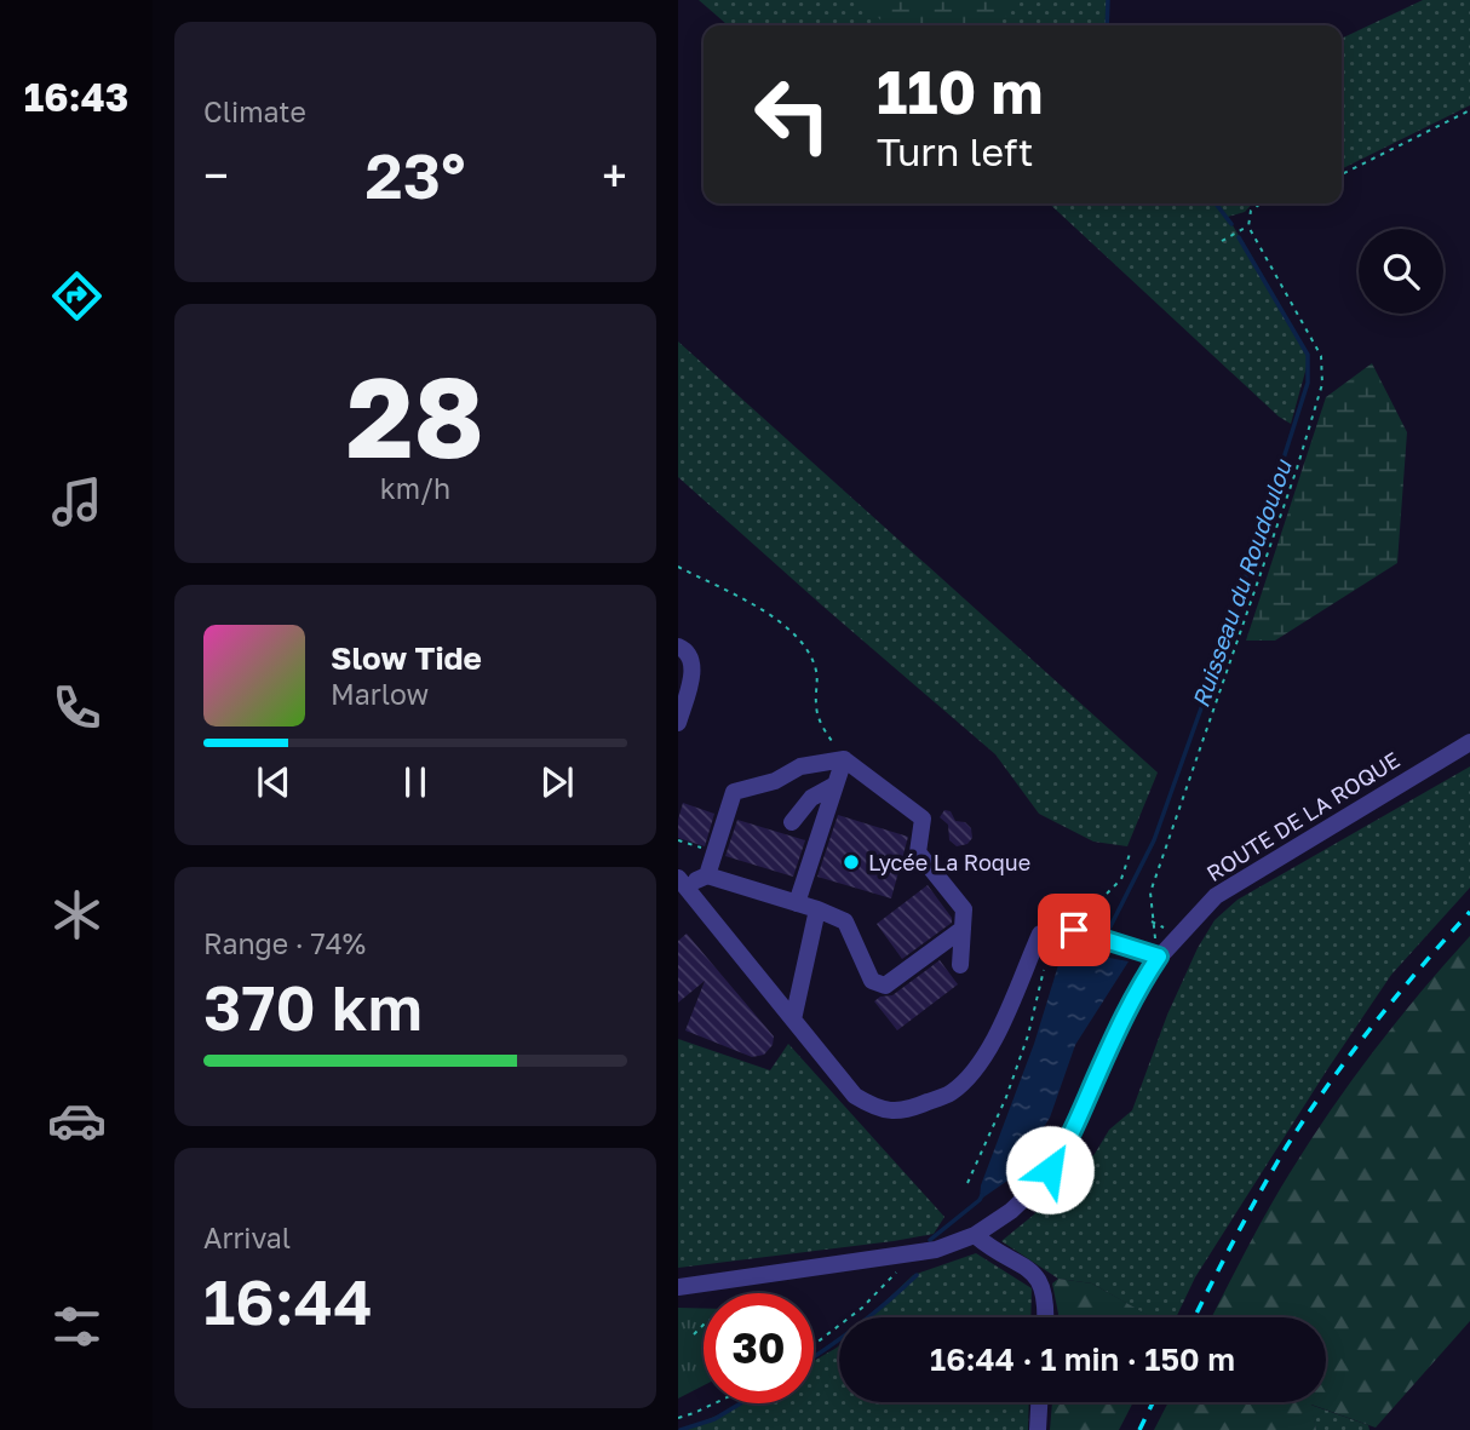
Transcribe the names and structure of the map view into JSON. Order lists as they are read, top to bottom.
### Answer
{
  "streets": {
    "street": ["ROUTE DE LA ROQUE"]
  },
  "water": ["Ruisseau du Roudoulou"],
  "places": ["Lycée La Roque"],
  "page": {
    "tabs": "16:43",
    "tile": [
      "Climate",
      ["28", "km/h"],
      ["Range · 74%", "370 km"],
      ["Arrival", "16:44"]
    ],
    "turn": ["110 m", "Turn left"],
    "heat": ["−", "23°", "+"],
    "song": ["Slow Tide", "Marlow"],
    "limit": "30",
    "trip": "16:44 · 1 min · 150 m"
  }
}
